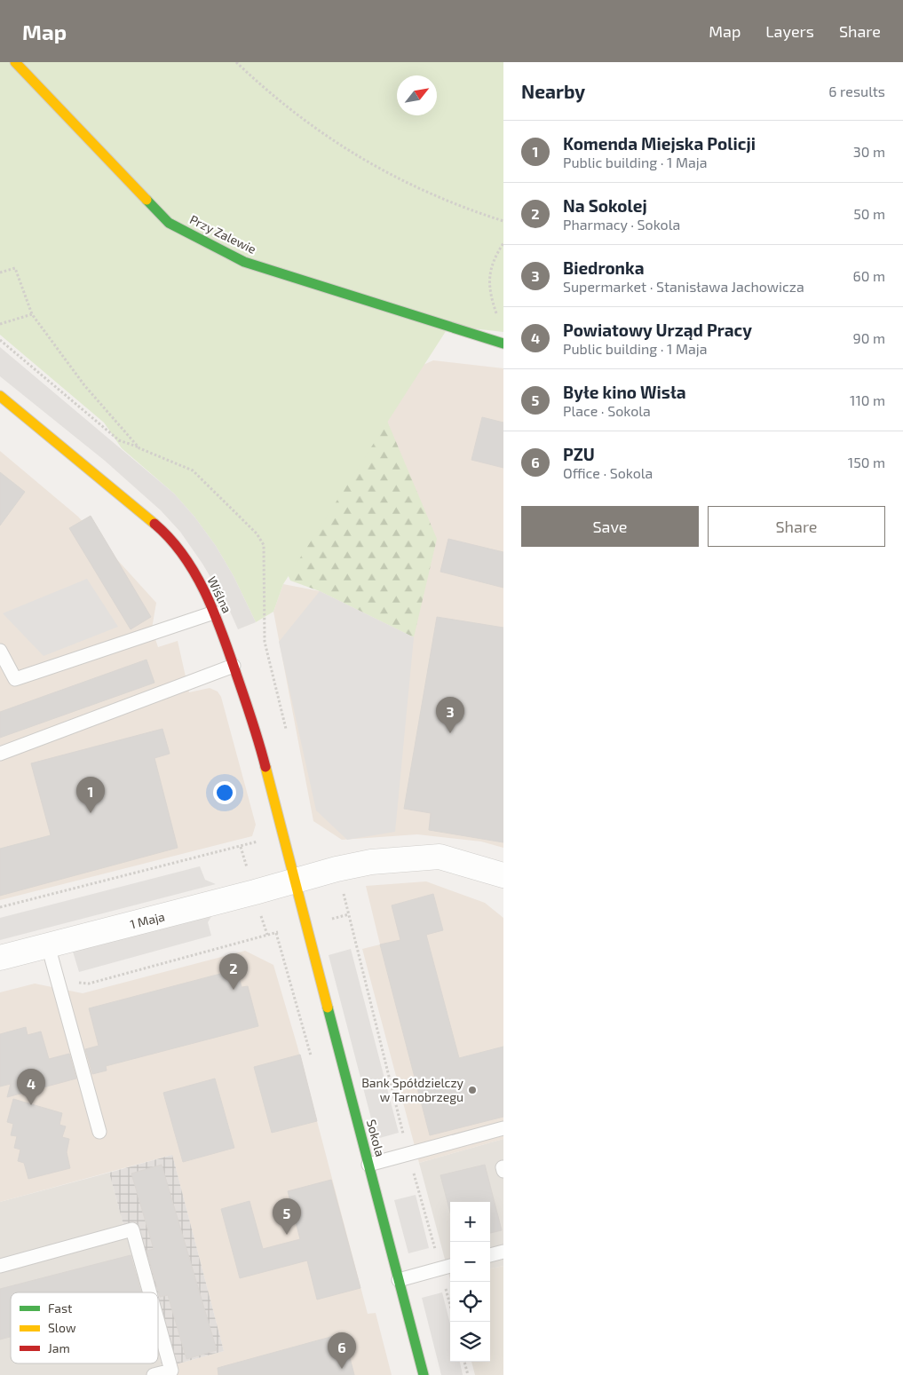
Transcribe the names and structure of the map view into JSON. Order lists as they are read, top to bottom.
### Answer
{
  "streets": {
    "street": [
      "Przy Zalewie",
      "Wiślna",
      "1 Maja",
      "Sokola"
    ]
  },
  "crossings": [
    ["Wiślna", "1 Maja"],
    ["Wiślna", "Sokola"],
    ["1 Maja", "Sokola"]
  ],
  "places": ["Bank Spółdzielczy w Tarnobrzegu"],
  "legend": ["Fast", "Slow", "Jam"],
  "north": "top right",
  "page": {
    "header": "Map",
    "nav": ["Map", "Layers", "Share"],
    "heading": ["Nearby", "6 results"],
    "list": [
      {
        "mark": "1",
        "name": "Komenda Miejska Policji",
        "note": "Public building · 1 Maja",
        "value": "30 m"
      },
      {
        "mark": "2",
        "name": "Na Sokolej",
        "note": "Pharmacy · Sokola",
        "value": "50 m"
      },
      {
        "mark": "3",
        "name": "Biedronka",
        "note": "Supermarket · Stanisława Jachowicza",
        "value": "60 m"
      },
      {
        "mark": "4",
        "name": "Powiatowy Urząd Pracy",
        "note": "Public building · 1 Maja",
        "value": "90 m"
      },
      {
        "mark": "5",
        "name": "Byłe kino Wisła",
        "note": "Place · Sokola",
        "value": "110 m"
      },
      {
        "mark": "6",
        "name": "PZU",
        "note": "Office · Sokola",
        "value": "150 m"
      }
    ],
    "buttons": ["Save", "Share"],
    "pins": [
      "3",
      "1",
      "2",
      "4",
      "5",
      "6"
    ],
    "map_buttons": ["+", "−"]
  }
}
